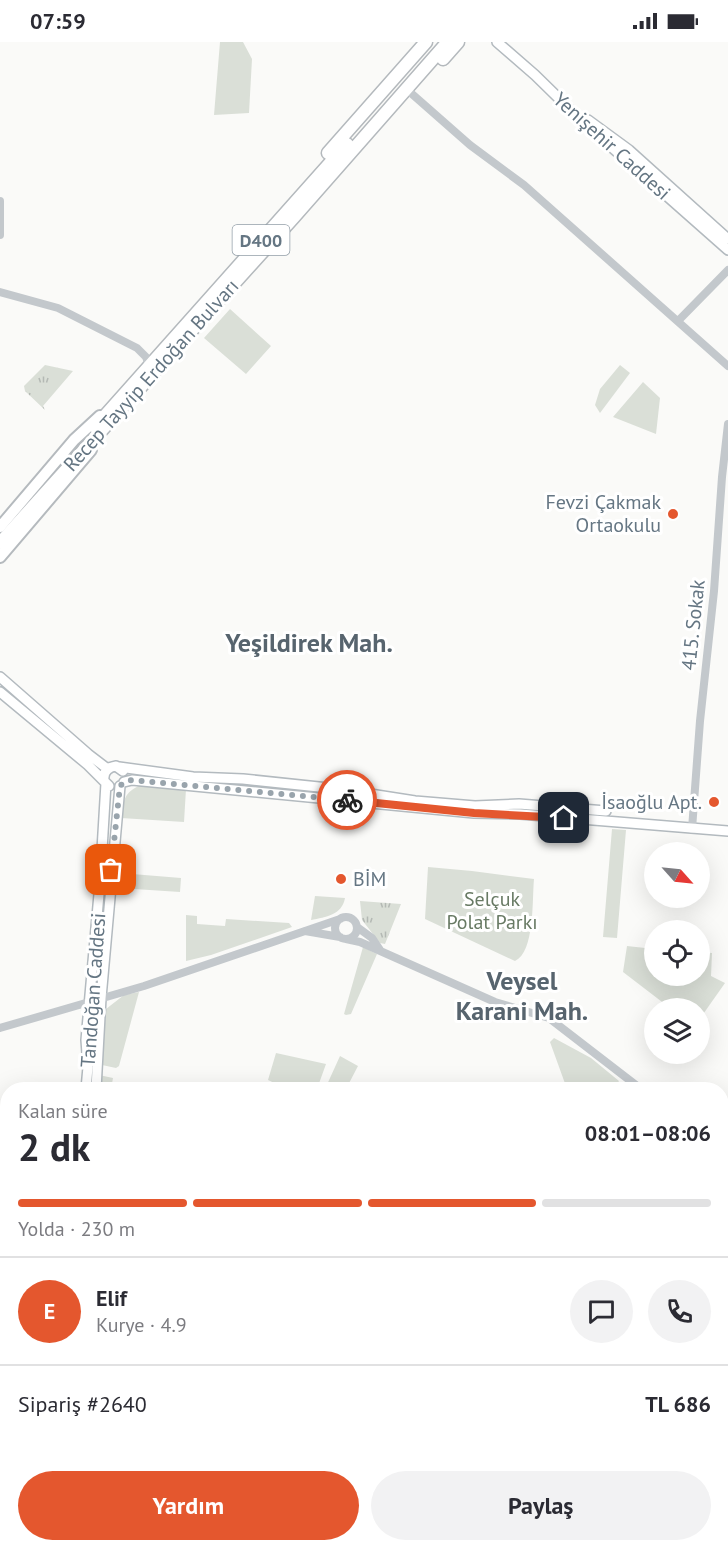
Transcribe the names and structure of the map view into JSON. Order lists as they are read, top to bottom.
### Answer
{
  "streets": {
    "highway": ["D400", "Recep Tayyip Erdoğan Bulvarı"],
    "main road": ["Yenişehir Caddesi", "Tandoğan Caddesi"],
    "street": ["415. Sokak"]
  },
  "districts": ["Yeşildirek Mah.", "Veysel Karani Mah."],
  "parks": ["Selçuk Polat Parkı"],
  "places": ["Fevzi Çakmak Ortaokulu", "İsaoğlu Apt.", "BİM"],
  "north": "bottom right",
  "page": {
    "status": "07:59",
    "heading": ["2 dk", "Kalan süre", "08:01–08:06"],
    "panel": [
      "Elif",
      "Kurye · 4.9",
      "Sipariş #2640",
      "TL 686"
    ],
    "bar": "Yolda · 230 m",
    "round": "E",
    "buttons": ["Yardım", "Paylaş"]
  }
}
